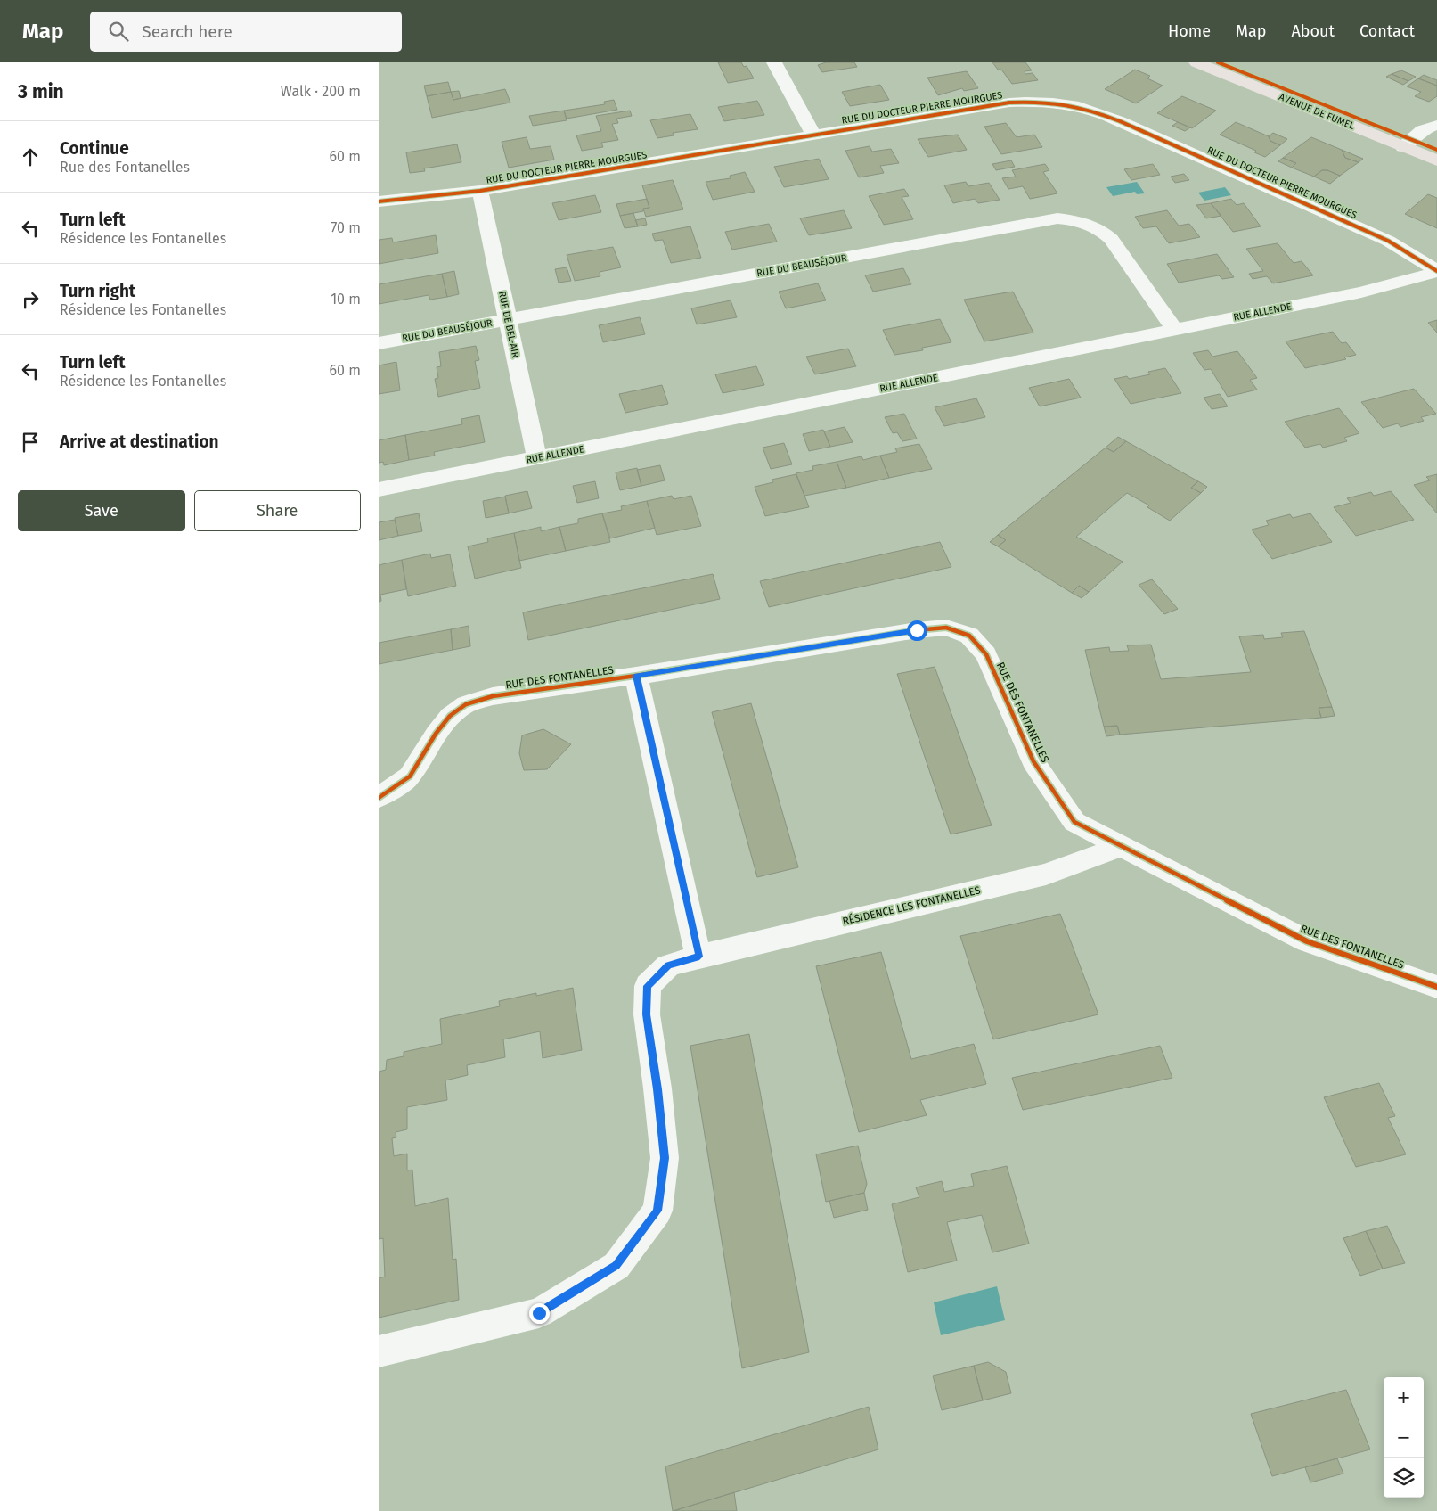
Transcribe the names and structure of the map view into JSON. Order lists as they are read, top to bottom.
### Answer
{
  "streets": {
    "main road": ["AVENUE DE FUMEL"],
    "street": [
      "RUE DU DOCTEUR PIERRE MOURGUES",
      "RUE DU BEAUSÉJOUR",
      "RUE ALLENDE",
      "RUE DE BEL-AIR",
      "RUE DES FONTANELLES",
      "RÉSIDENCE LES FONTANELLES"
    ]
  },
  "crossings": [
    ["RUE DU DOCTEUR PIERRE MOURGUES", "RUE ALLENDE"],
    ["RUE DU DOCTEUR PIERRE MOURGUES", "RUE DE BEL-AIR"],
    ["RUE DU BEAUSÉJOUR", "RUE ALLENDE"],
    ["RUE DU BEAUSÉJOUR", "RUE DE BEL-AIR"],
    ["RUE ALLENDE", "RUE DE BEL-AIR"],
    ["RUE DES FONTANELLES", "RÉSIDENCE LES FONTANELLES"]
  ],
  "page": {
    "header": "Map",
    "search": "Search here",
    "nav": [
      "Home",
      "Map",
      "About",
      "Contact"
    ],
    "heading": ["3 min", "Walk · 200 m"],
    "list": [
      ["Continue", "Rue des Fontanelles", "60 m"],
      ["Turn left", "Résidence les Fontanelles", "70 m"],
      ["Turn right", "Résidence les Fontanelles", "10 m"],
      ["Turn left", "Résidence les Fontanelles", "60 m"],
      "Arrive at destination"
    ],
    "buttons": ["Save", "Share"],
    "map_buttons": ["+", "−"]
  }
}
